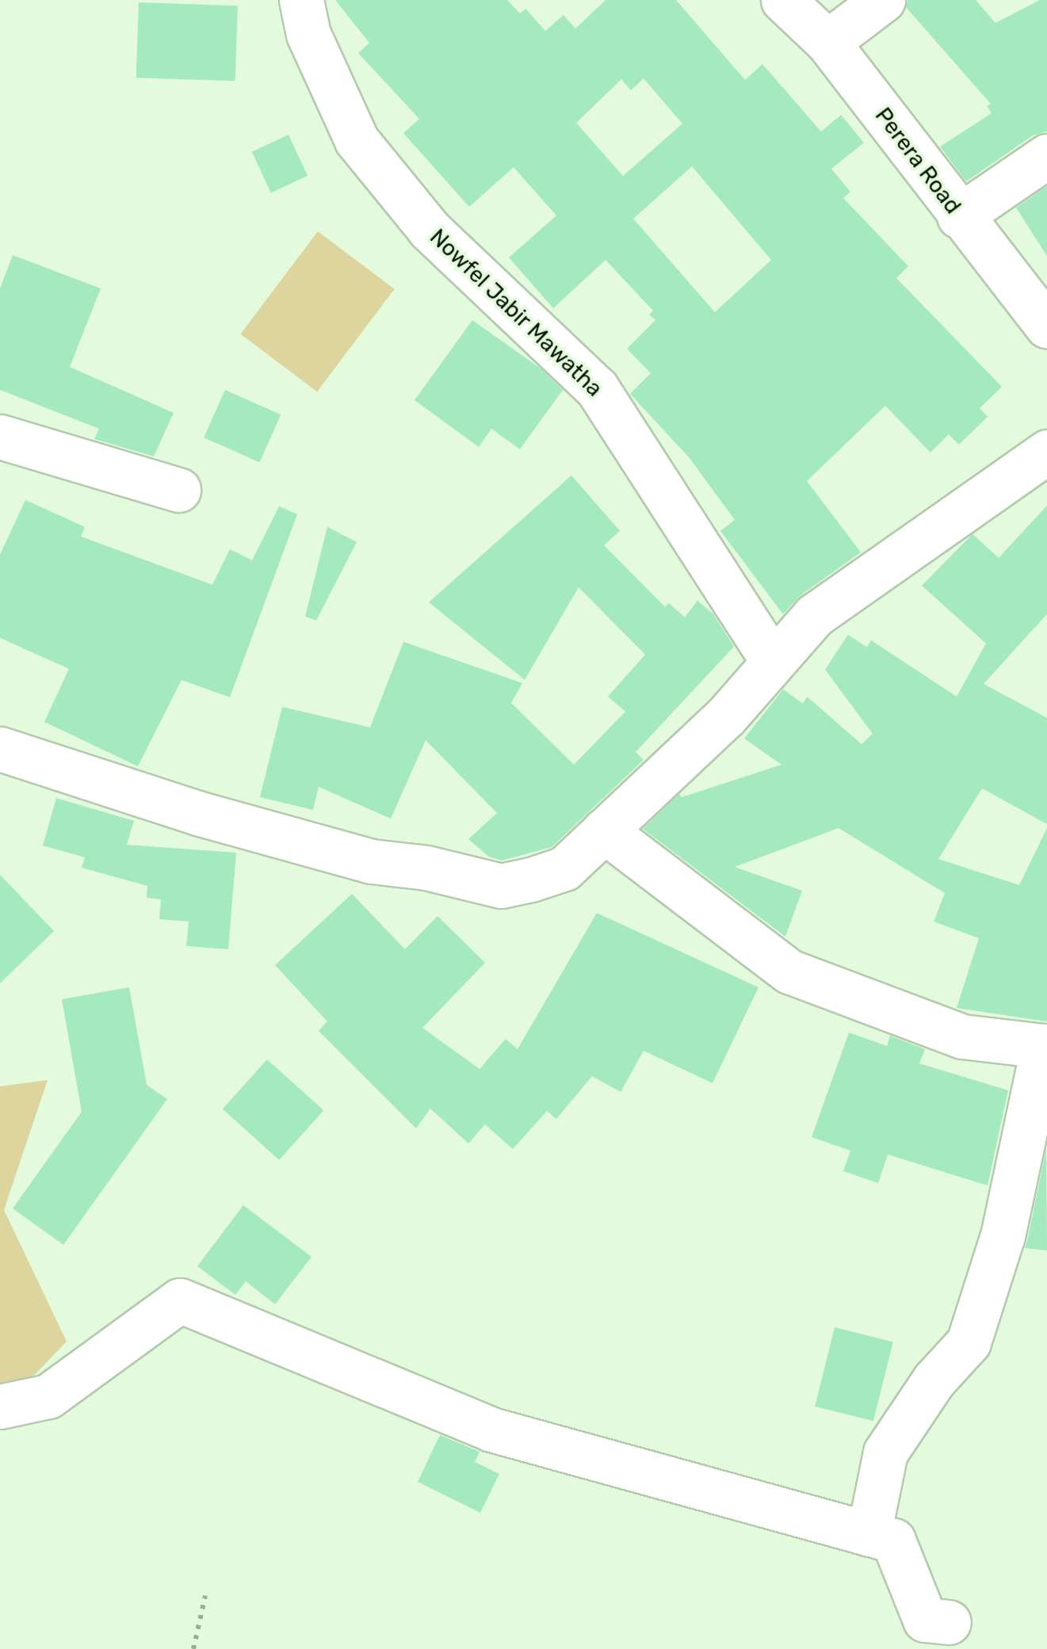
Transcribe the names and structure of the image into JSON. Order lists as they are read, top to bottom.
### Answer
{
  "streets": {
    "street": ["Perera Road", "Nowfel Jabir Mawatha"]
  }
}
